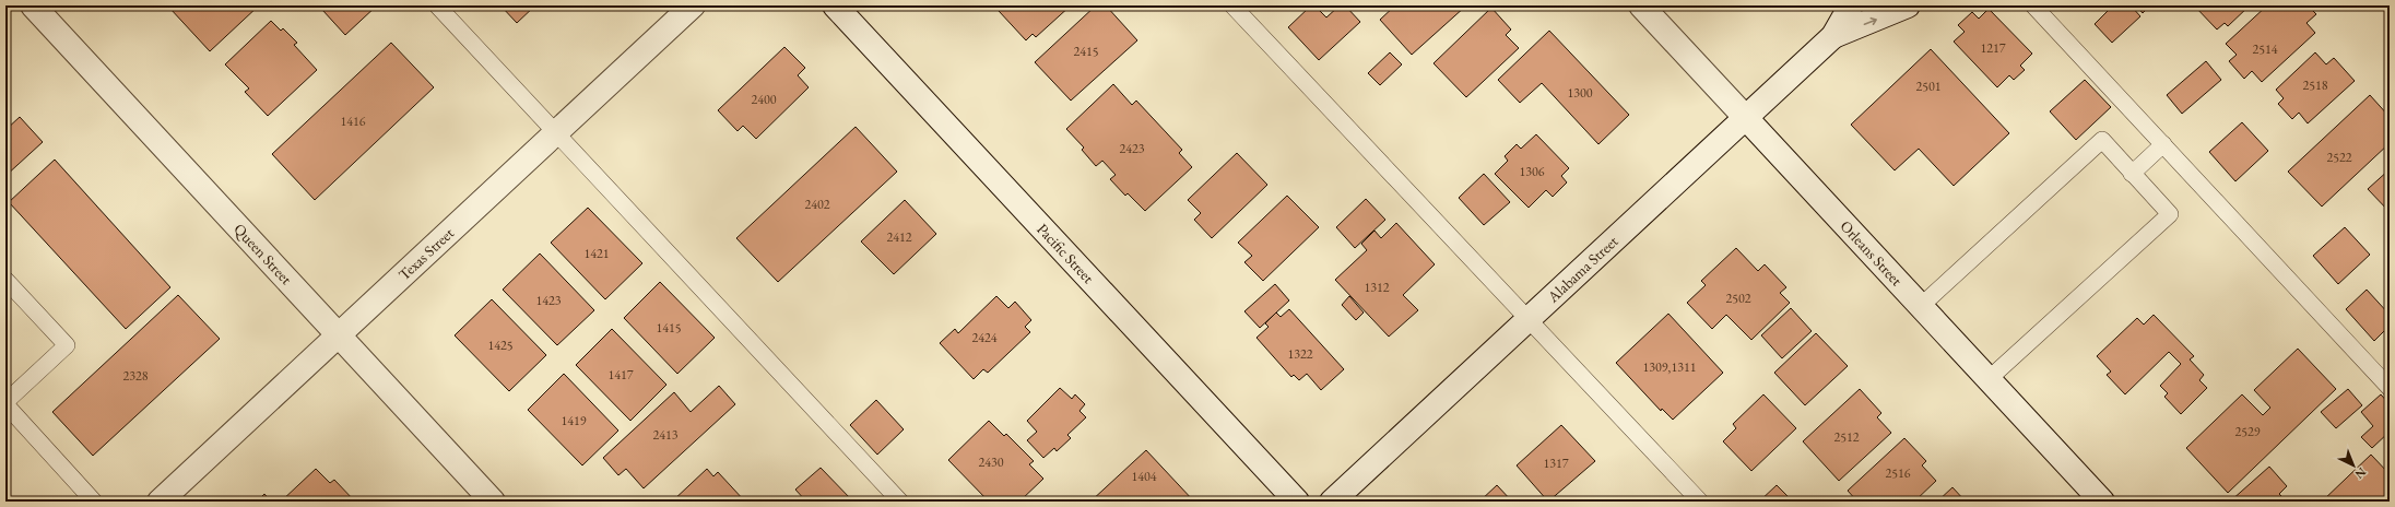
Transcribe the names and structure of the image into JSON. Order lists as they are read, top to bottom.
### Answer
{
  "streets": {
    "street": [
      "Queen Street",
      "Texas Street",
      "Pacific Street",
      "Orleans Street",
      "Alabama Street"
    ]
  },
  "crossings": [
    ["Queen Street", "Texas Street"],
    ["Orleans Street", "Alabama Street"]
  ],
  "house_numbers": [
    "1217",
    "2514",
    "2415",
    "2518",
    "2501",
    "1300",
    "2400",
    "1416",
    "2423",
    "2522",
    "1306",
    "2402",
    "2412",
    "1421",
    "1312",
    "2502",
    "1423",
    "1415",
    "2424",
    "1425",
    "1322",
    "1309,1311",
    "1417",
    "2328",
    "1419",
    "2529",
    "2413",
    "2512",
    "2430",
    "1317",
    "2516",
    "1404"
  ],
  "north": "bottom right"
}
